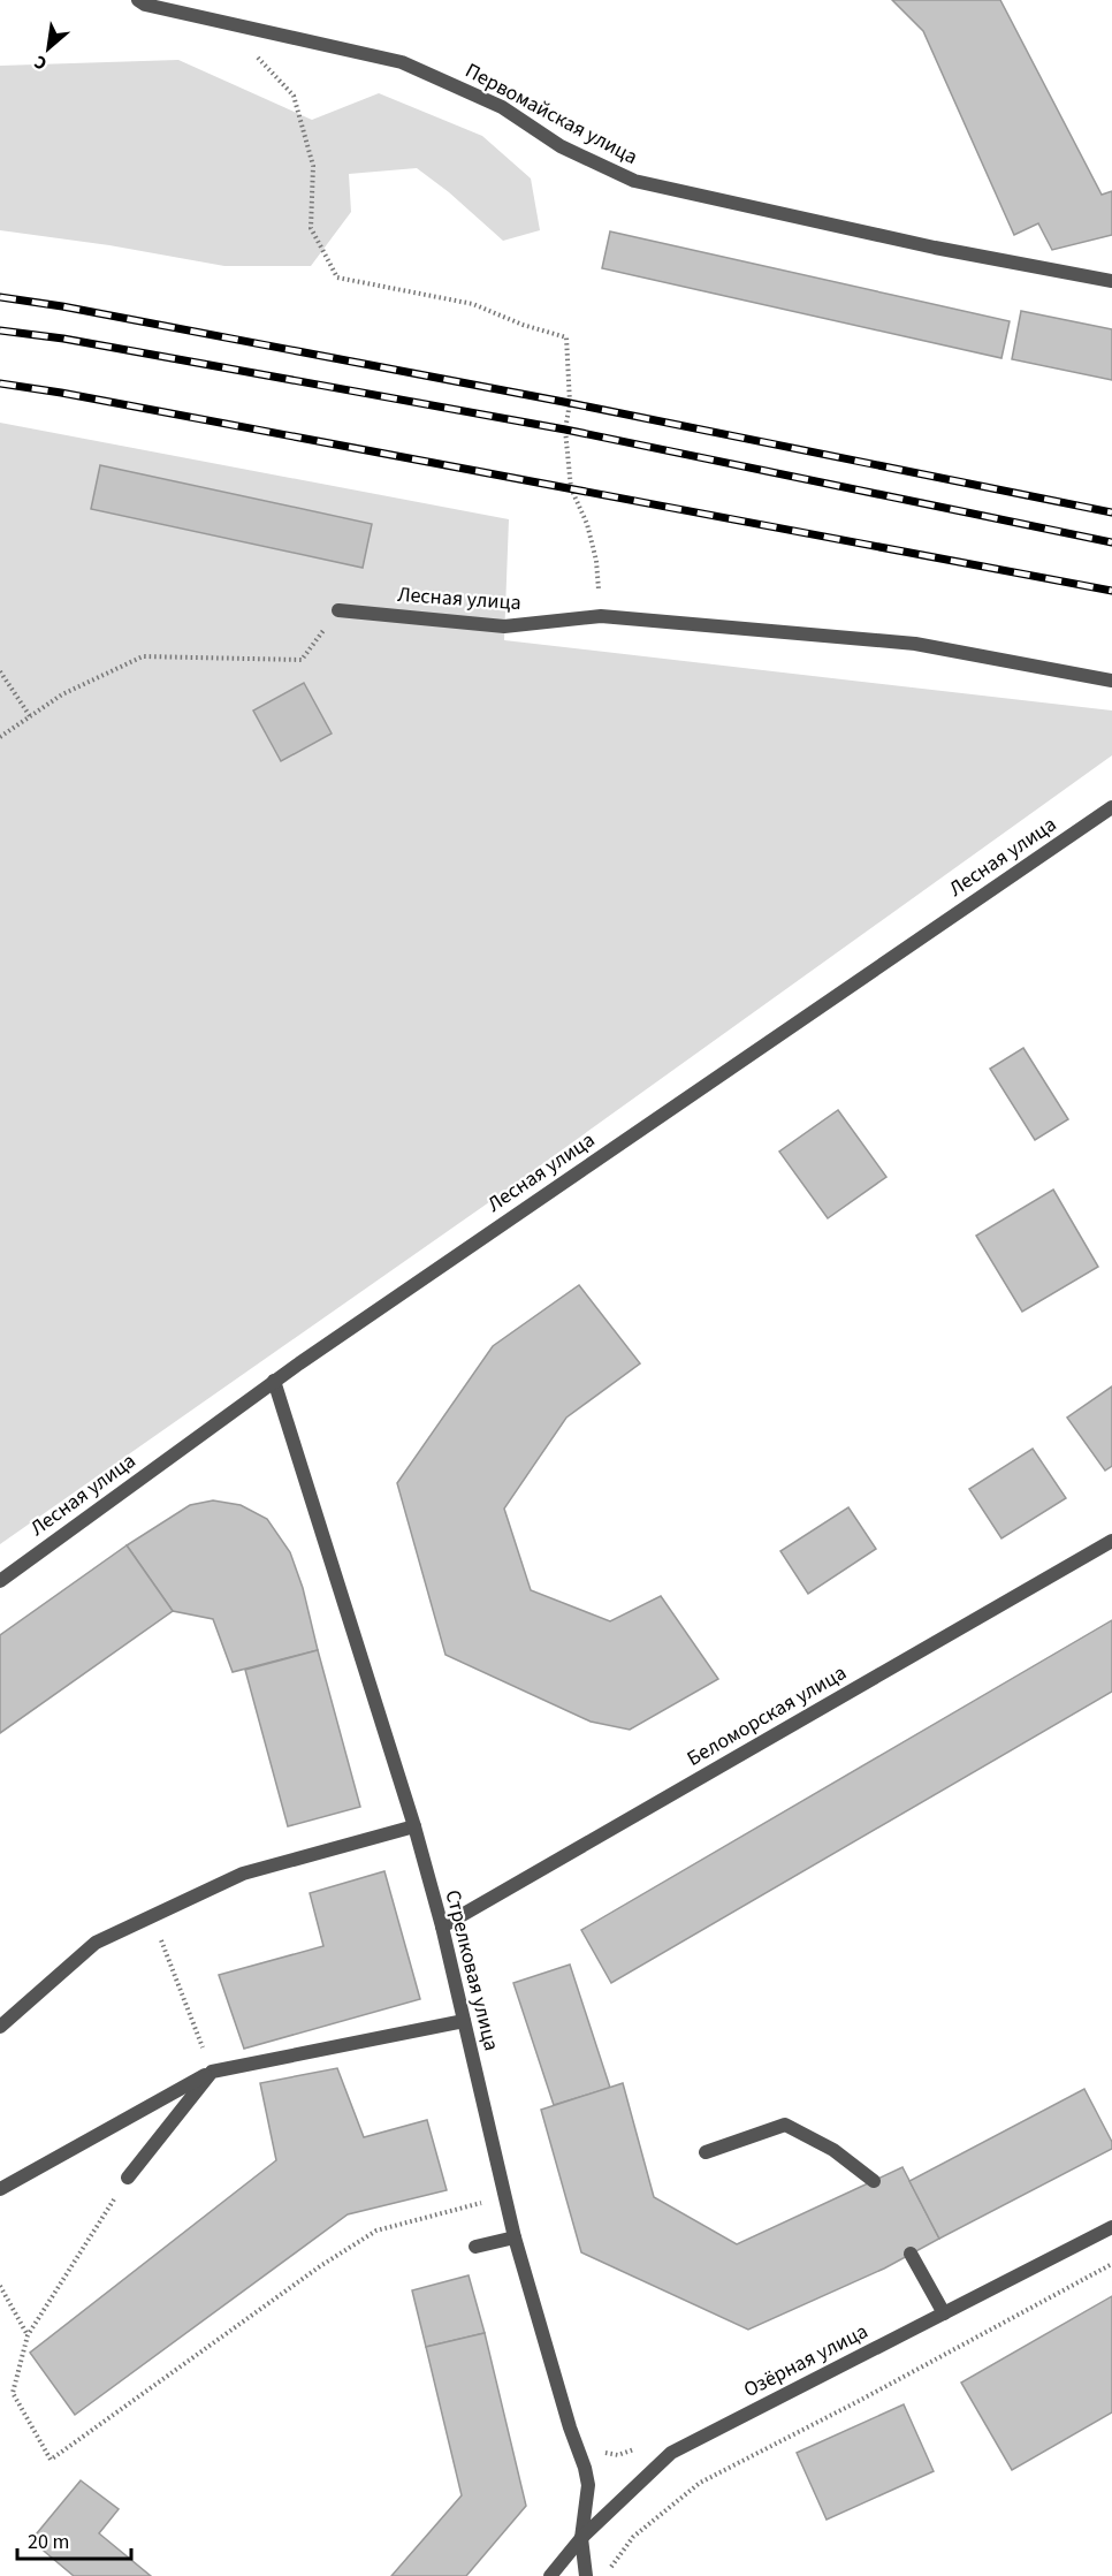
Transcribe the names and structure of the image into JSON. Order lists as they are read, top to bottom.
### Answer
{
  "streets": {
    "street": [
      "Первомайская улица",
      "Лесная улица",
      "Беломорская улица",
      "Стрелковая улица",
      "Озёрная улица"
    ]
  },
  "crossings": [
    ["Лесная улица", "Стрелковая улица"],
    ["Беломорская улица", "Стрелковая улица"],
    ["Стрелковая улица", "Озёрная улица"]
  ],
  "scale_bar": "20 m",
  "north": "bottom left"
}
